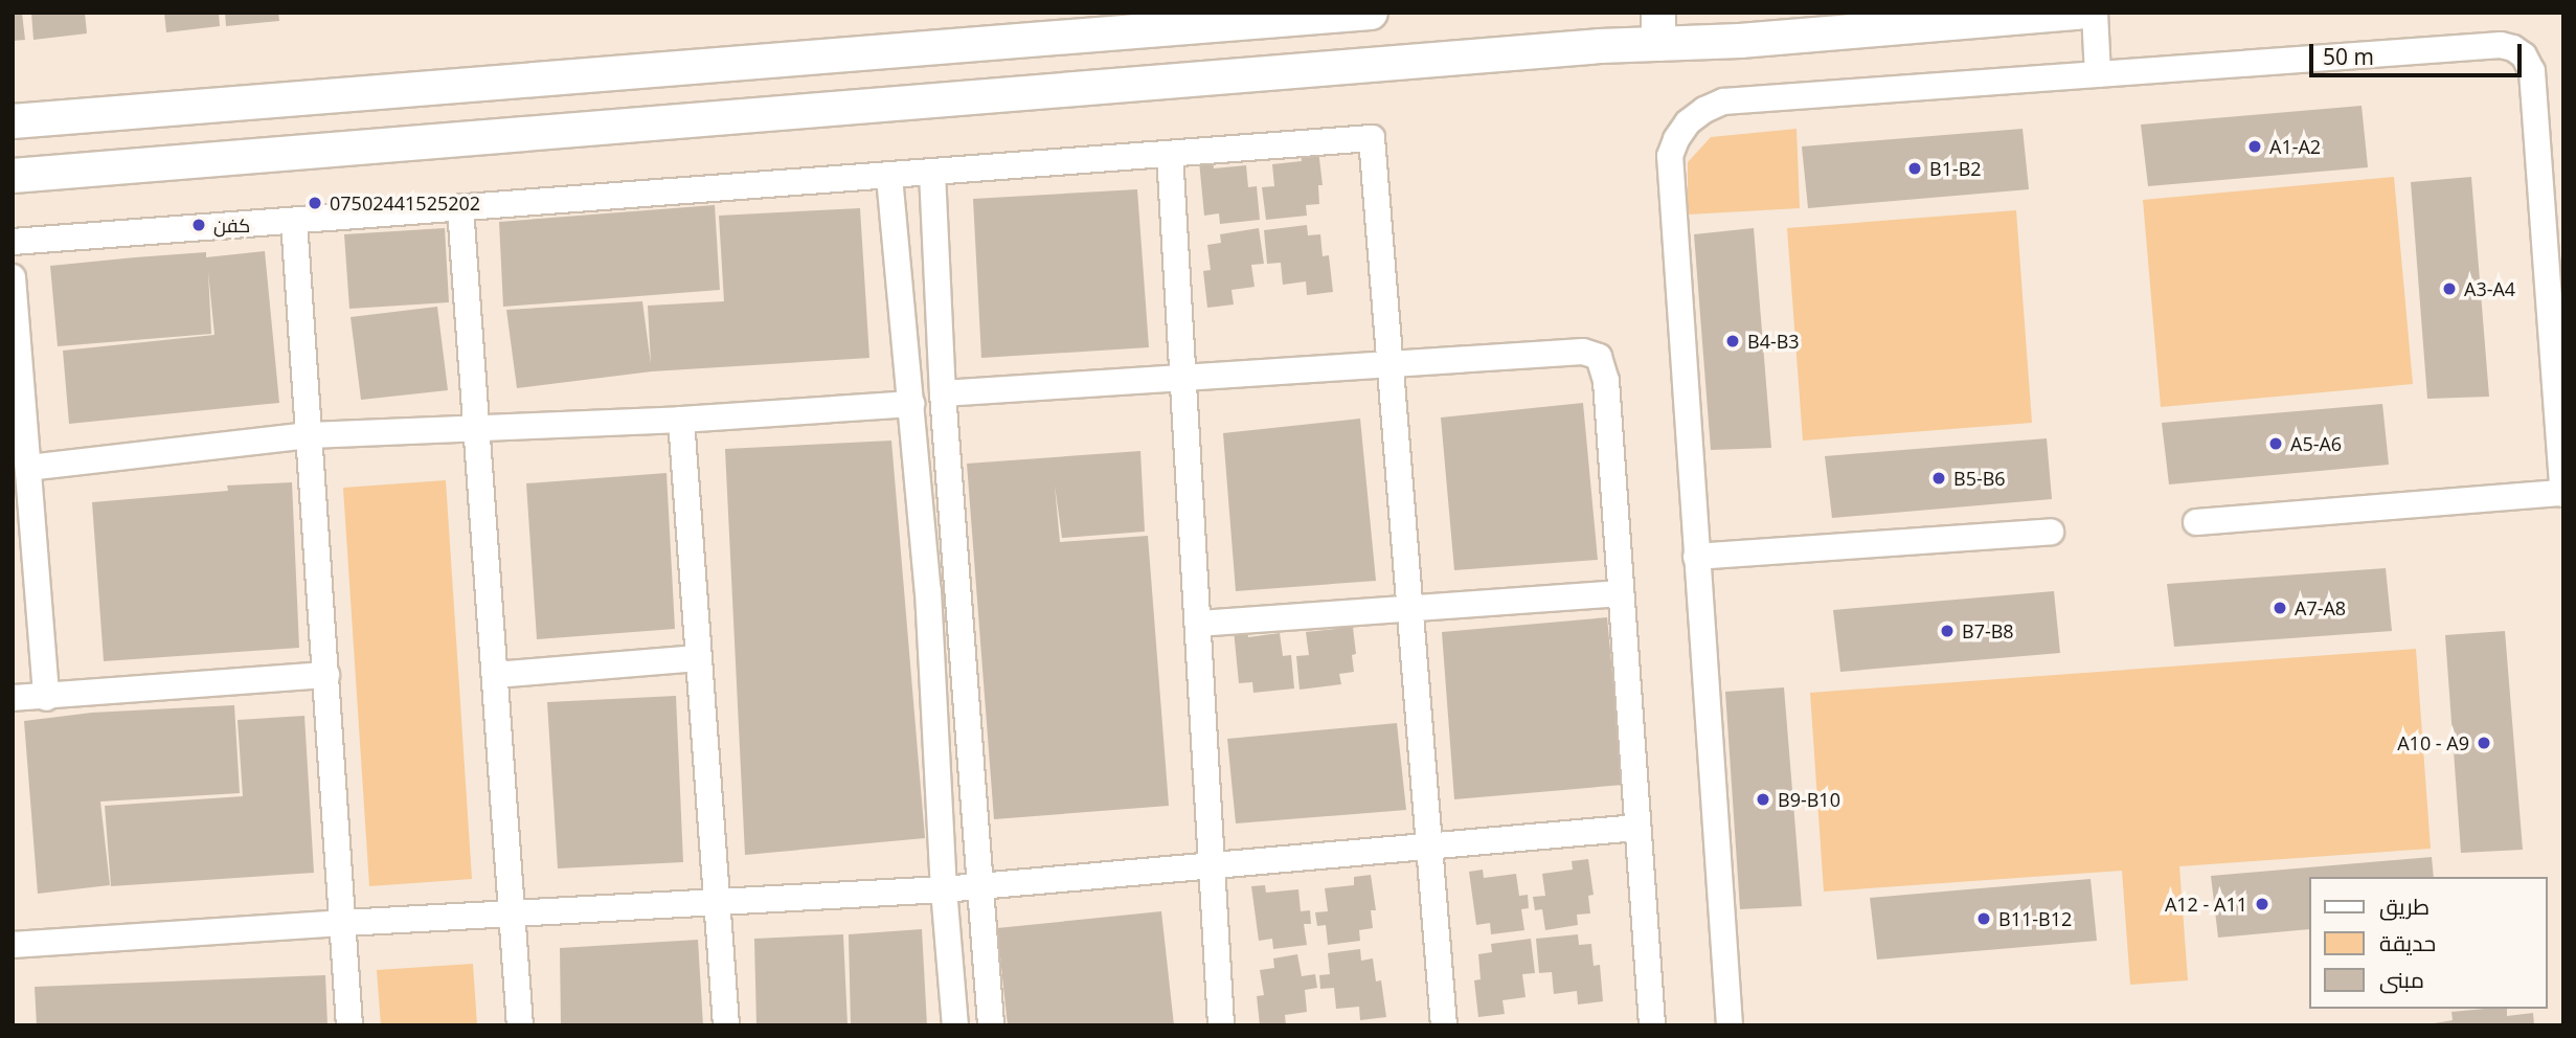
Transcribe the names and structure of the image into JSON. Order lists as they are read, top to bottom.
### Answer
{
  "places": [
    "A1-A2",
    "B1-B2",
    "07502441525202",
    "كفن",
    "A3-A4",
    "B4-B3",
    "A5-A6",
    "B5-B6",
    "A7-A8",
    "B7-B8",
    "A10 - A9",
    "B9-B10",
    "A12 - A11",
    "B11-B12"
  ],
  "legend": ["طريق", "حديقة", "مبنى"],
  "scale_bar": "50 m"
}
